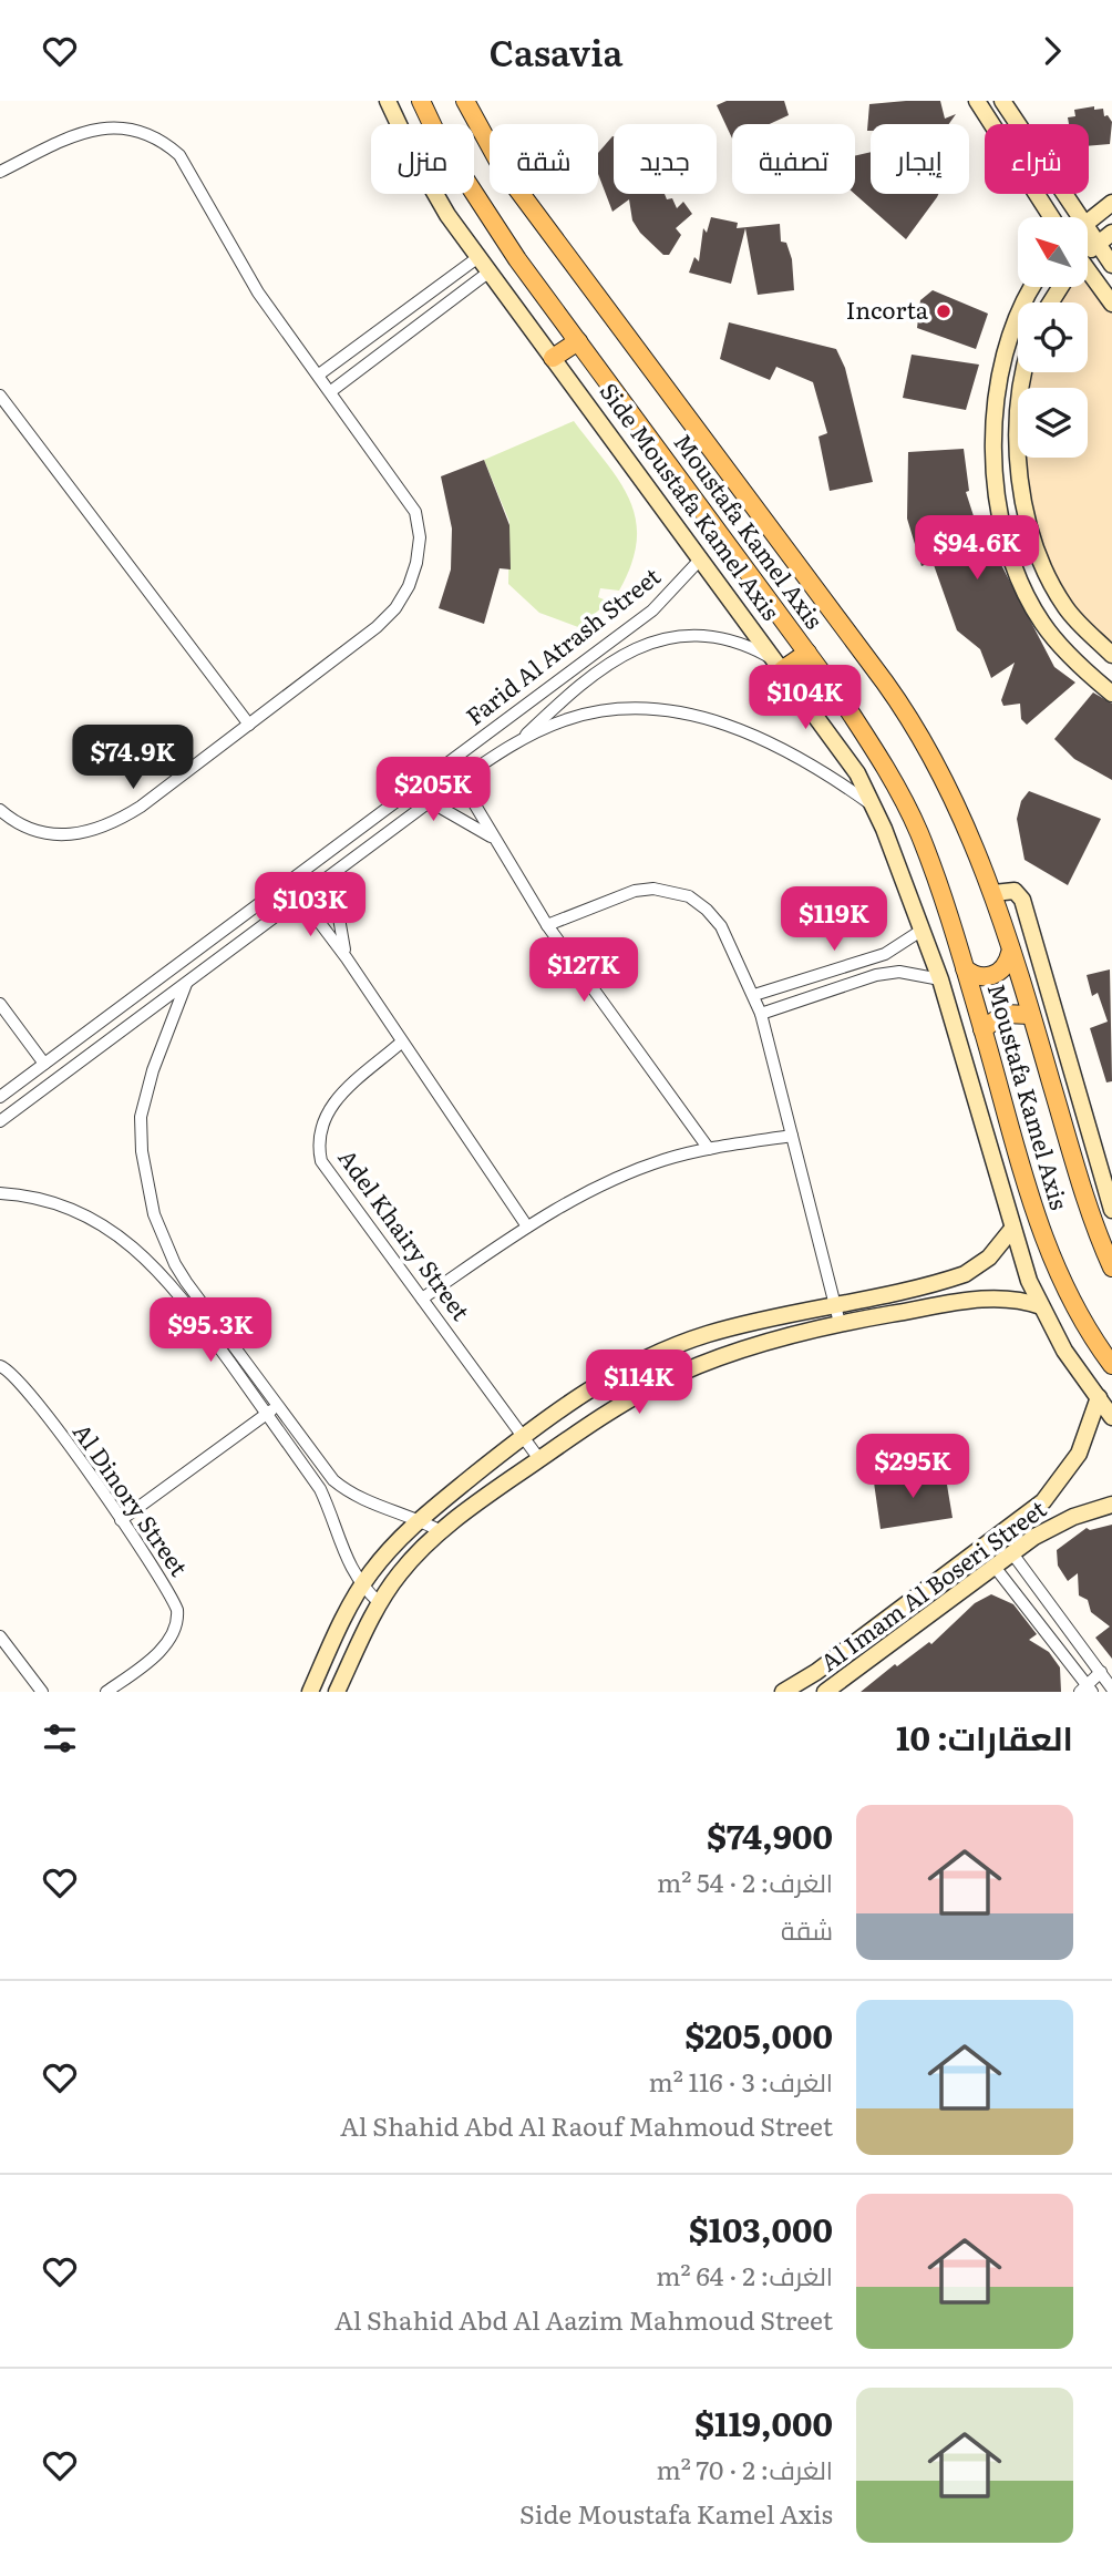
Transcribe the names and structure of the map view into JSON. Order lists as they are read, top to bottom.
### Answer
{
  "streets": {
    "main road": ["Moustafa Kamel Axis"],
    "street": [
      "Side Moustafa Kamel Axis",
      "Farid Al Atrash Street",
      "Adel Khairy Street",
      "Al Dinory Street",
      "Al Imam Al Boseri Street"
    ]
  },
  "crossings": [
    ["Side Moustafa Kamel Axis", "Farid Al Atrash Street"],
    ["Side Moustafa Kamel Axis", "Al Imam Al Boseri Street"]
  ],
  "places": ["Incorta"],
  "north": "top left",
  "page": {
    "header": "Casavia",
    "chip": [
      "شراء",
      "إيجار",
      "تصفية",
      "جديد",
      "شقة",
      "منزل"
    ],
    "price": [
      "$94.6K",
      "$104K",
      "$74.9K",
      "$205K",
      "$103K",
      "$119K",
      "$127K",
      "$95.3K",
      "$114K",
      "$295K"
    ],
    "heading": "العقارات: 10",
    "list": [
      {
        "name": "$74,900",
        "note": "الغرف: 2 · 54 m² · شقة"
      },
      {
        "name": "$205,000",
        "note": "الغرف: 3 · 116 m² · Al Shahid Abd Al Raouf Mahmoud Street"
      },
      {
        "name": "$103,000",
        "note": "الغرف: 2 · 64 m² · Al Shahid Abd Al Aazim Mahmoud Street"
      },
      {
        "name": "$119,000",
        "note": "الغرف: 2 · 70 m² · Side Moustafa Kamel Axis"
      }
    ]
  }
}
